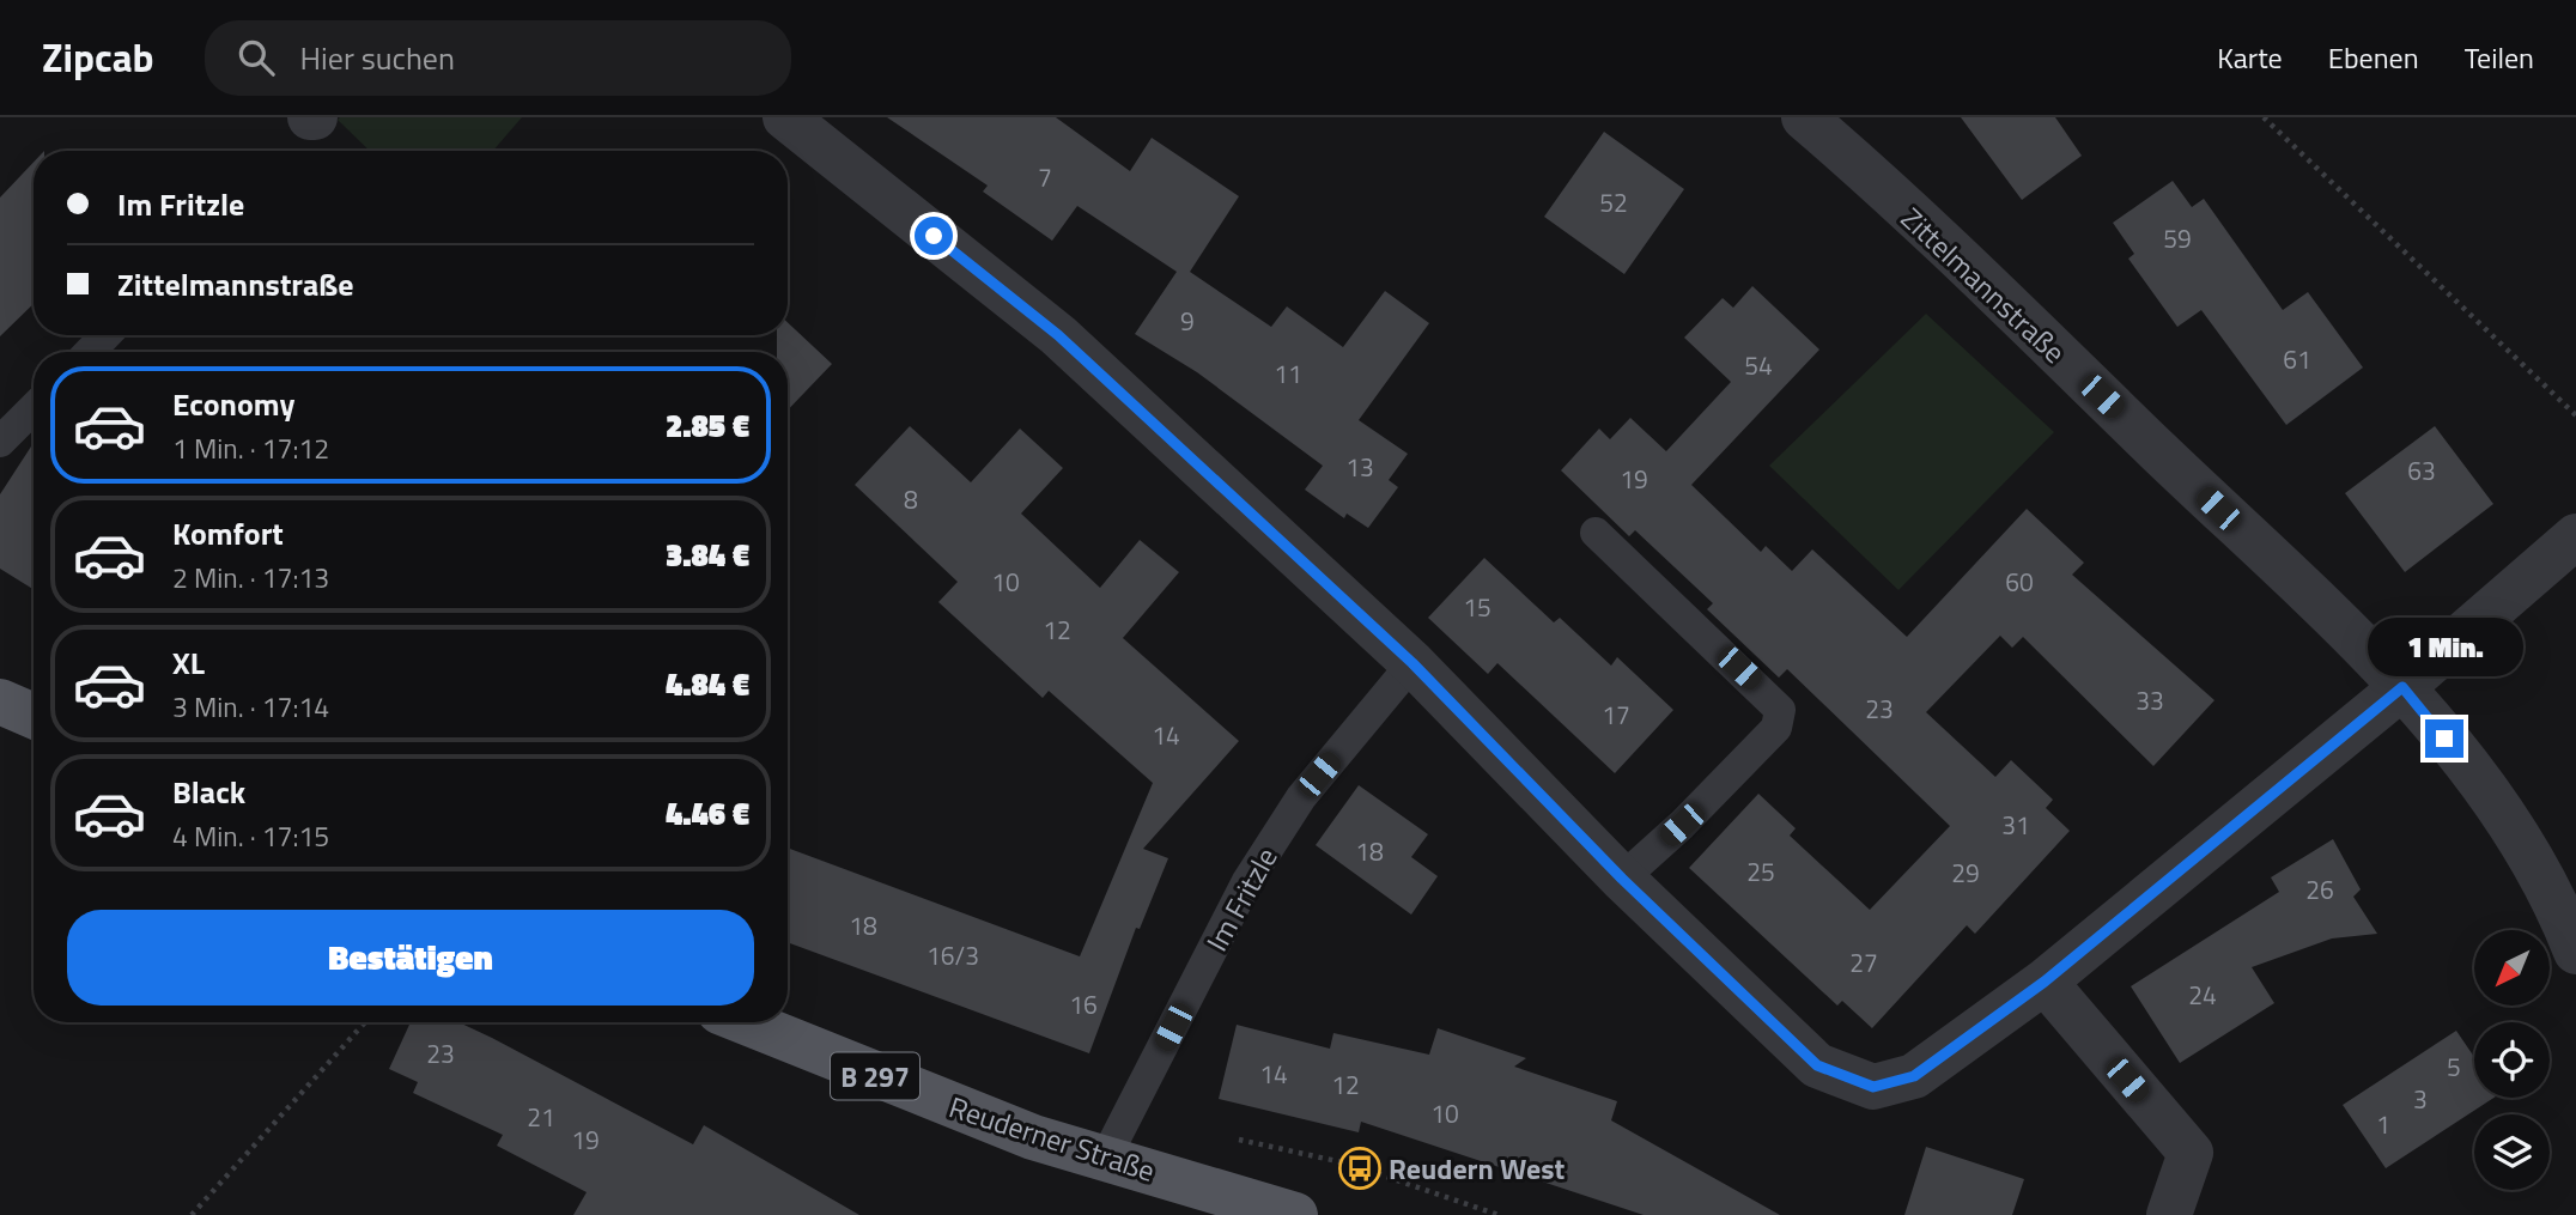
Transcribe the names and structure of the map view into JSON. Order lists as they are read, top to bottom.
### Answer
{
  "streets": {
    "main road": ["B 297", "Reuderner Straße"],
    "street": ["Zittelmannstraße"],
    "lane": ["Im Fritzle"]
  },
  "crossings": [
    ["Im Fritzle", "Reuderner Straße"]
  ],
  "places": {
    "bus stop": ["Reudern West"]
  },
  "house_numbers": [
    "7",
    "52",
    "59",
    "9",
    "61",
    "54",
    "11",
    "13",
    "63",
    "19",
    "8",
    "10",
    "60",
    "15",
    "12",
    "33",
    "23",
    "17",
    "14",
    "31",
    "18",
    "25",
    "29",
    "26",
    "18",
    "16/3",
    "27",
    "24",
    "16",
    "23",
    "5",
    "14",
    "12",
    "3",
    "10",
    "21",
    "1",
    "19"
  ],
  "north": "bottom left",
  "page": {
    "header": "Zipcab",
    "search": "Hier suchen",
    "nav": ["Karte", "Ebenen", "Teilen"],
    "banner": ["Im Fritzle", "Zittelmannstraße"],
    "list": [
      {
        "name": "Economy",
        "note": "1 Min. · 17:12",
        "value": "2.85 €"
      },
      {
        "name": "Komfort",
        "note": "2 Min. · 17:13",
        "value": "3.84 €"
      },
      {
        "name": "XL",
        "note": "3 Min. · 17:14",
        "value": "4.84 €"
      },
      {
        "name": "Black",
        "note": "4 Min. · 17:15",
        "value": "4.46 €"
      }
    ],
    "bubble": "1 Min.",
    "buttons": "Bestätigen"
  }
}
